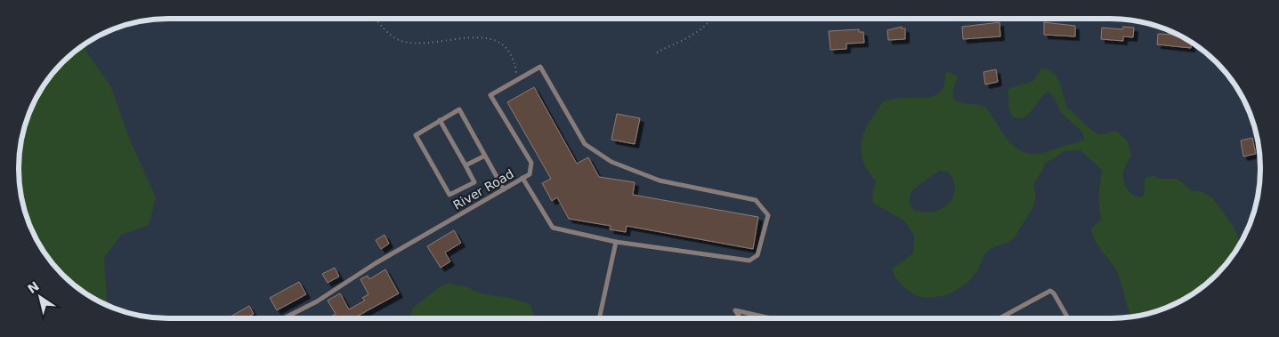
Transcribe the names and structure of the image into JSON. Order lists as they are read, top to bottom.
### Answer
{
  "streets": {
    "lane": ["River Road"]
  },
  "north": "top left"
}
